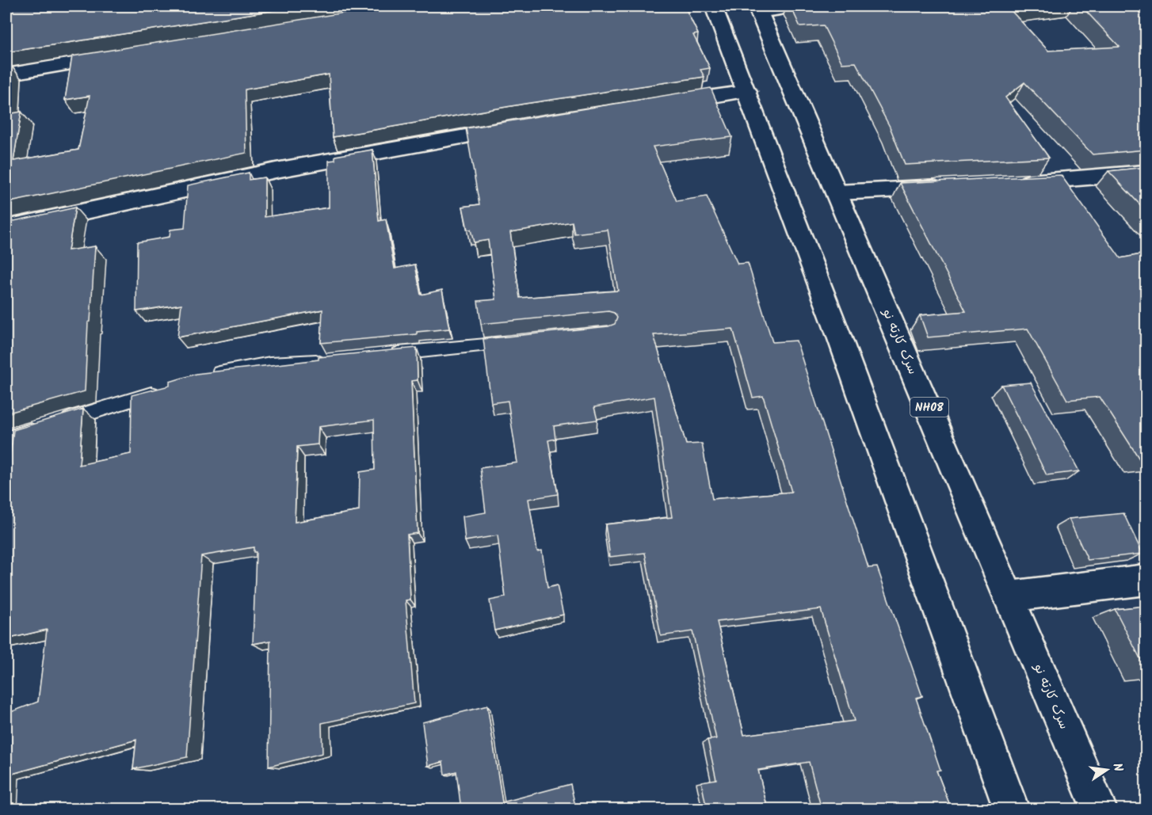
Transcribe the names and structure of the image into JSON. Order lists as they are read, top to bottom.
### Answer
{
  "streets": {
    "main road": ["سرک کارته نو", "NH08"]
  },
  "north": "right"
}
